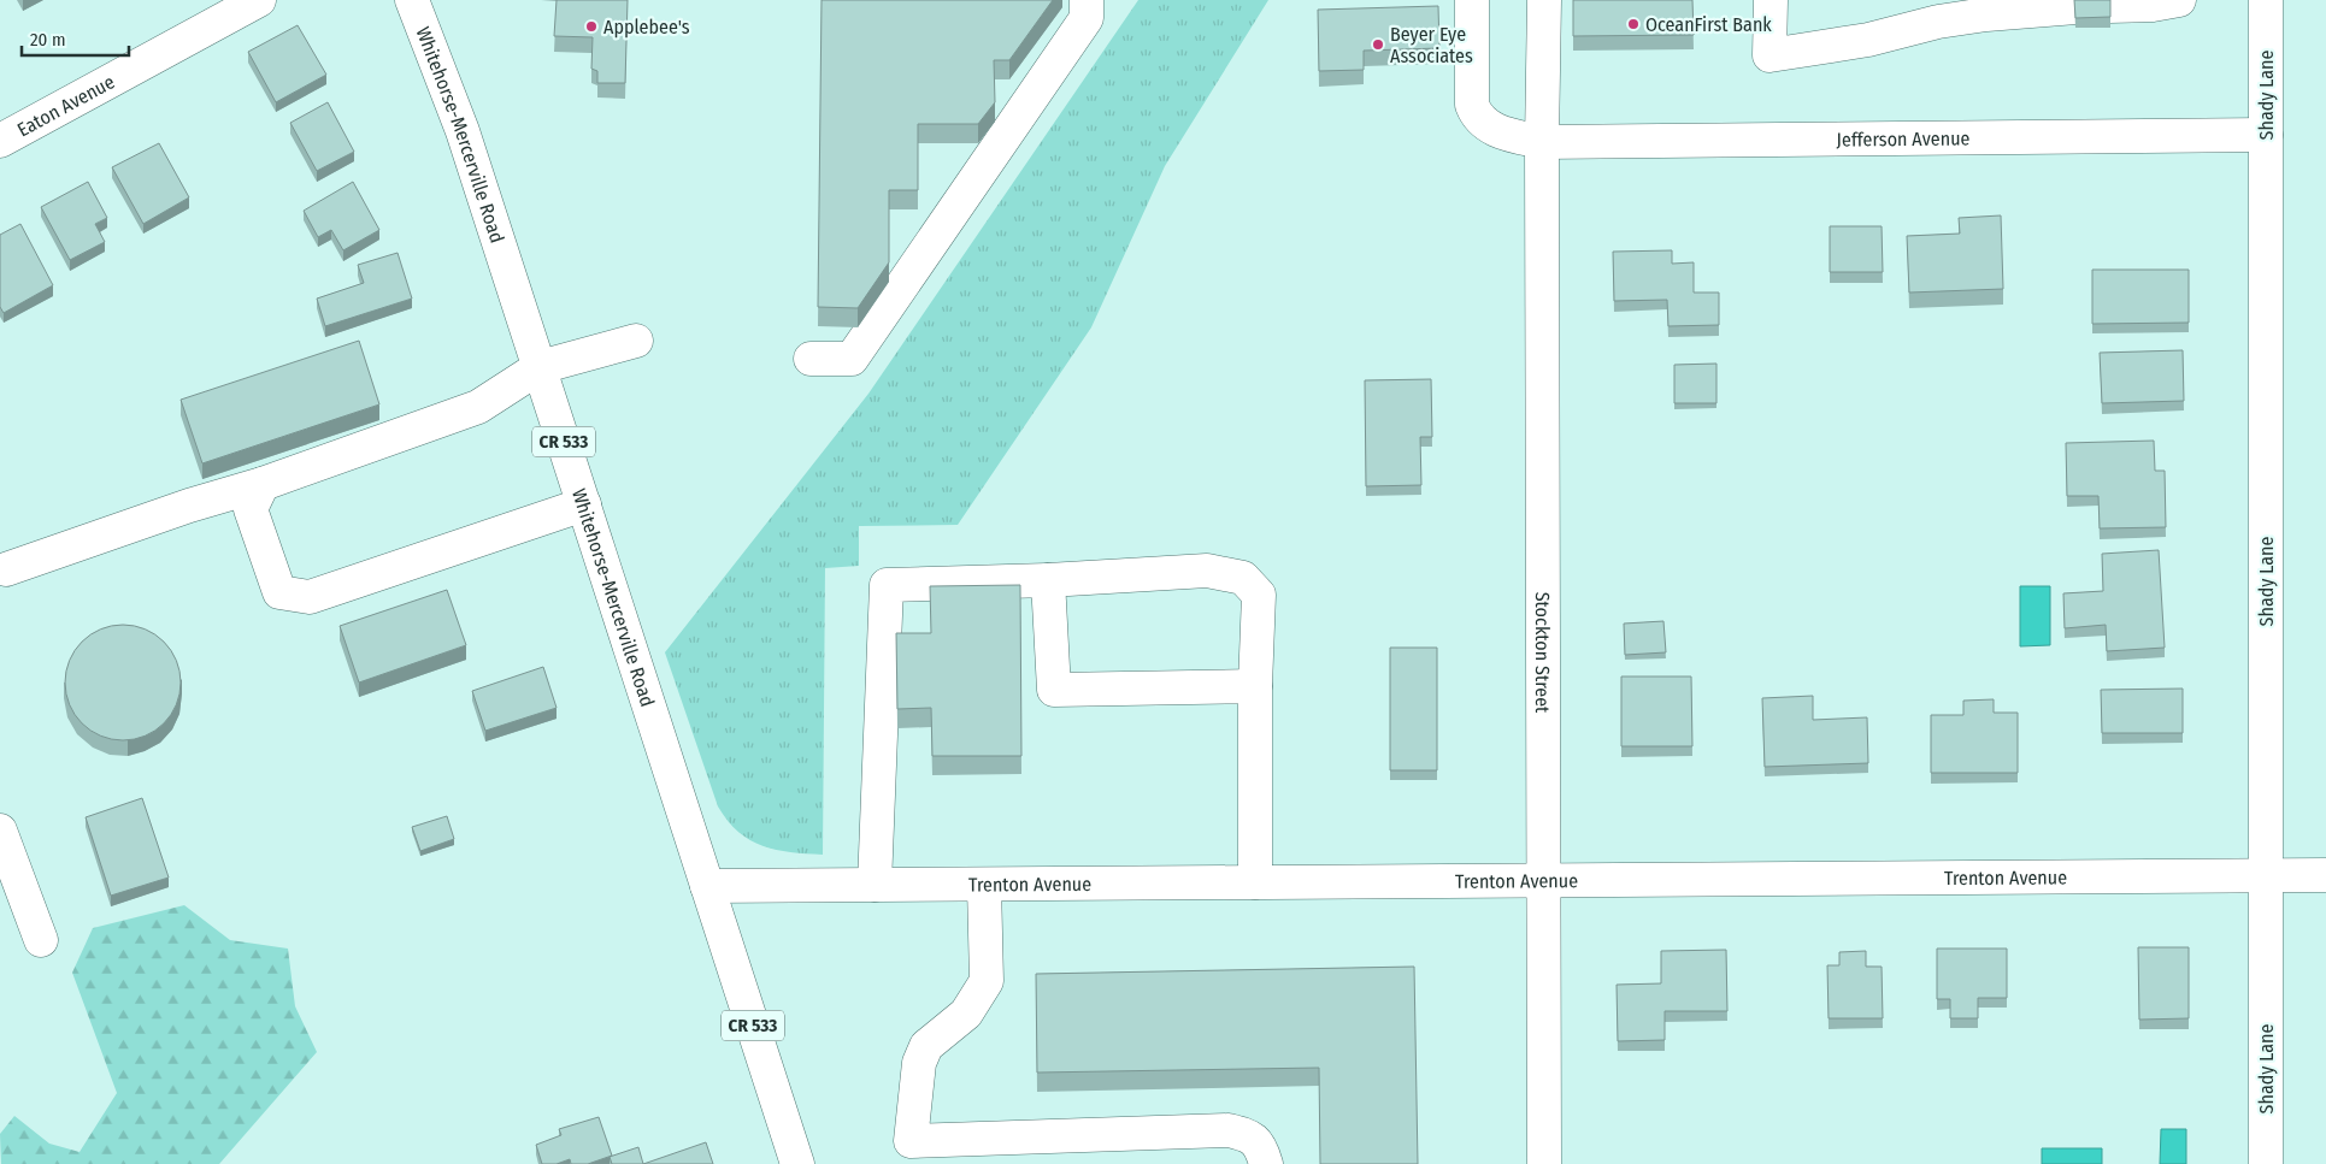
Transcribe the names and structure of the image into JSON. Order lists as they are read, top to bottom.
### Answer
{
  "streets": {
    "street": [
      "Shady Lane",
      "Eaton Avenue",
      "Whitehorse-Mercerville Road",
      "Jefferson Avenue",
      "CR 533",
      "Stockton Street",
      "Trenton Avenue"
    ]
  },
  "crossings": [
    ["Shady Lane", "Jefferson Avenue"],
    ["Shady Lane", "Trenton Avenue"],
    ["Whitehorse-Mercerville Road", "Trenton Avenue"],
    ["Jefferson Avenue", "Stockton Street"],
    ["Stockton Street", "Trenton Avenue"]
  ],
  "places": ["OceanFirst Bank", "Applebee's", "Beyer Eye Associates"],
  "scale_bar": "20 m"
}
